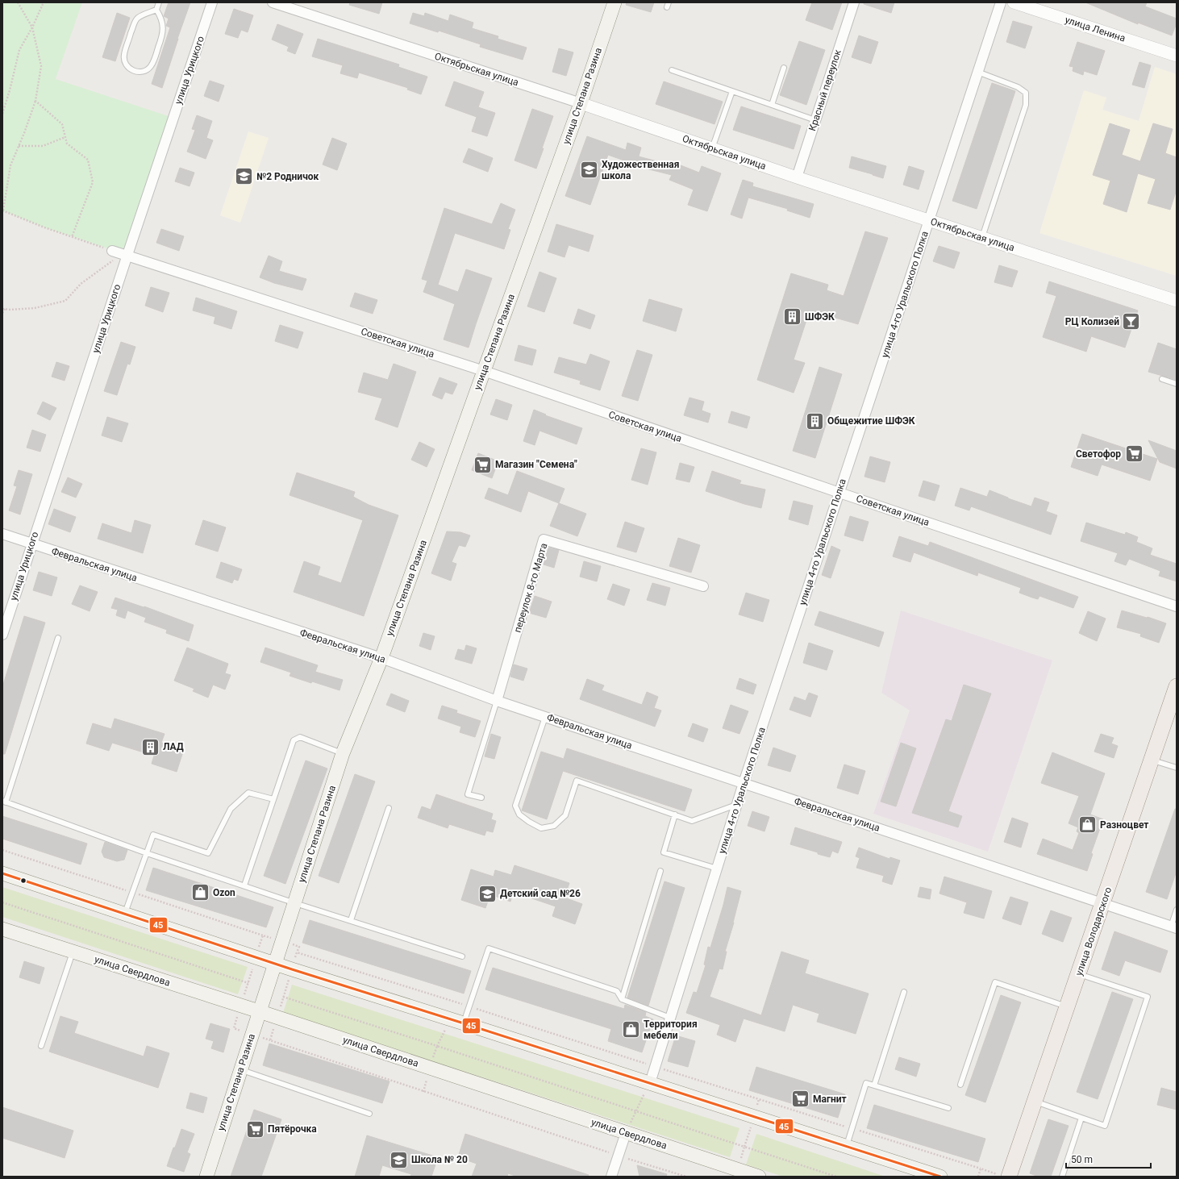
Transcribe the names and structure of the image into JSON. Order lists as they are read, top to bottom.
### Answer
{
  "streets": {
    "main road": ["улица Степана Разина", "улица Володарского", "улица Свердлова"],
    "street": [
      "улица Ленина",
      "Октябрьская улица",
      "улица Урицкого",
      "Красный переулок",
      "улица 4-го Уральского Полка",
      "Советская улица",
      "Февральская улица",
      "переулок 8-го Марта"
    ]
  },
  "crossings": [
    ["Октябрьская улица", "Красный переулок"],
    ["Октябрьская улица", "улица Степана Разина"],
    ["Октябрьская улица", "улица 4-го Уральского Полка"],
    ["улица Урицкого", "Советская улица"],
    ["улица Урицкого", "Февральская улица"],
    ["улица Степана Разина", "Советская улица"],
    ["улица Степана Разина", "Февральская улица"],
    ["улица Степана Разина", "улица Свердлова"],
    ["улица 4-го Уральского Полка", "Советская улица"],
    ["улица 4-го Уральского Полка", "Февральская улица"],
    ["Февральская улица", "переулок 8-го Марта"],
    ["Февральская улица", "улица Володарского"]
  ],
  "places": {
    "school or university": [
      "Художественная школа",
      "№2 Родничок",
      "Детский сад №26",
      "Школа № 20"
    ],
    "building": ["ШФЭК", "Общежитие ШФЭК", "ЛАД"],
    "bar": ["РЦ Колизей"],
    "supermarket": [
      "Светофор",
      "Магазин \"Семена\"",
      "Магнит",
      "Пятёрочка"
    ],
    "shop": ["Разноцвет", "Ozon", "Территория мебели"]
  },
  "lines": ["transit line 45"],
  "scale_bar": "50 m"
}
